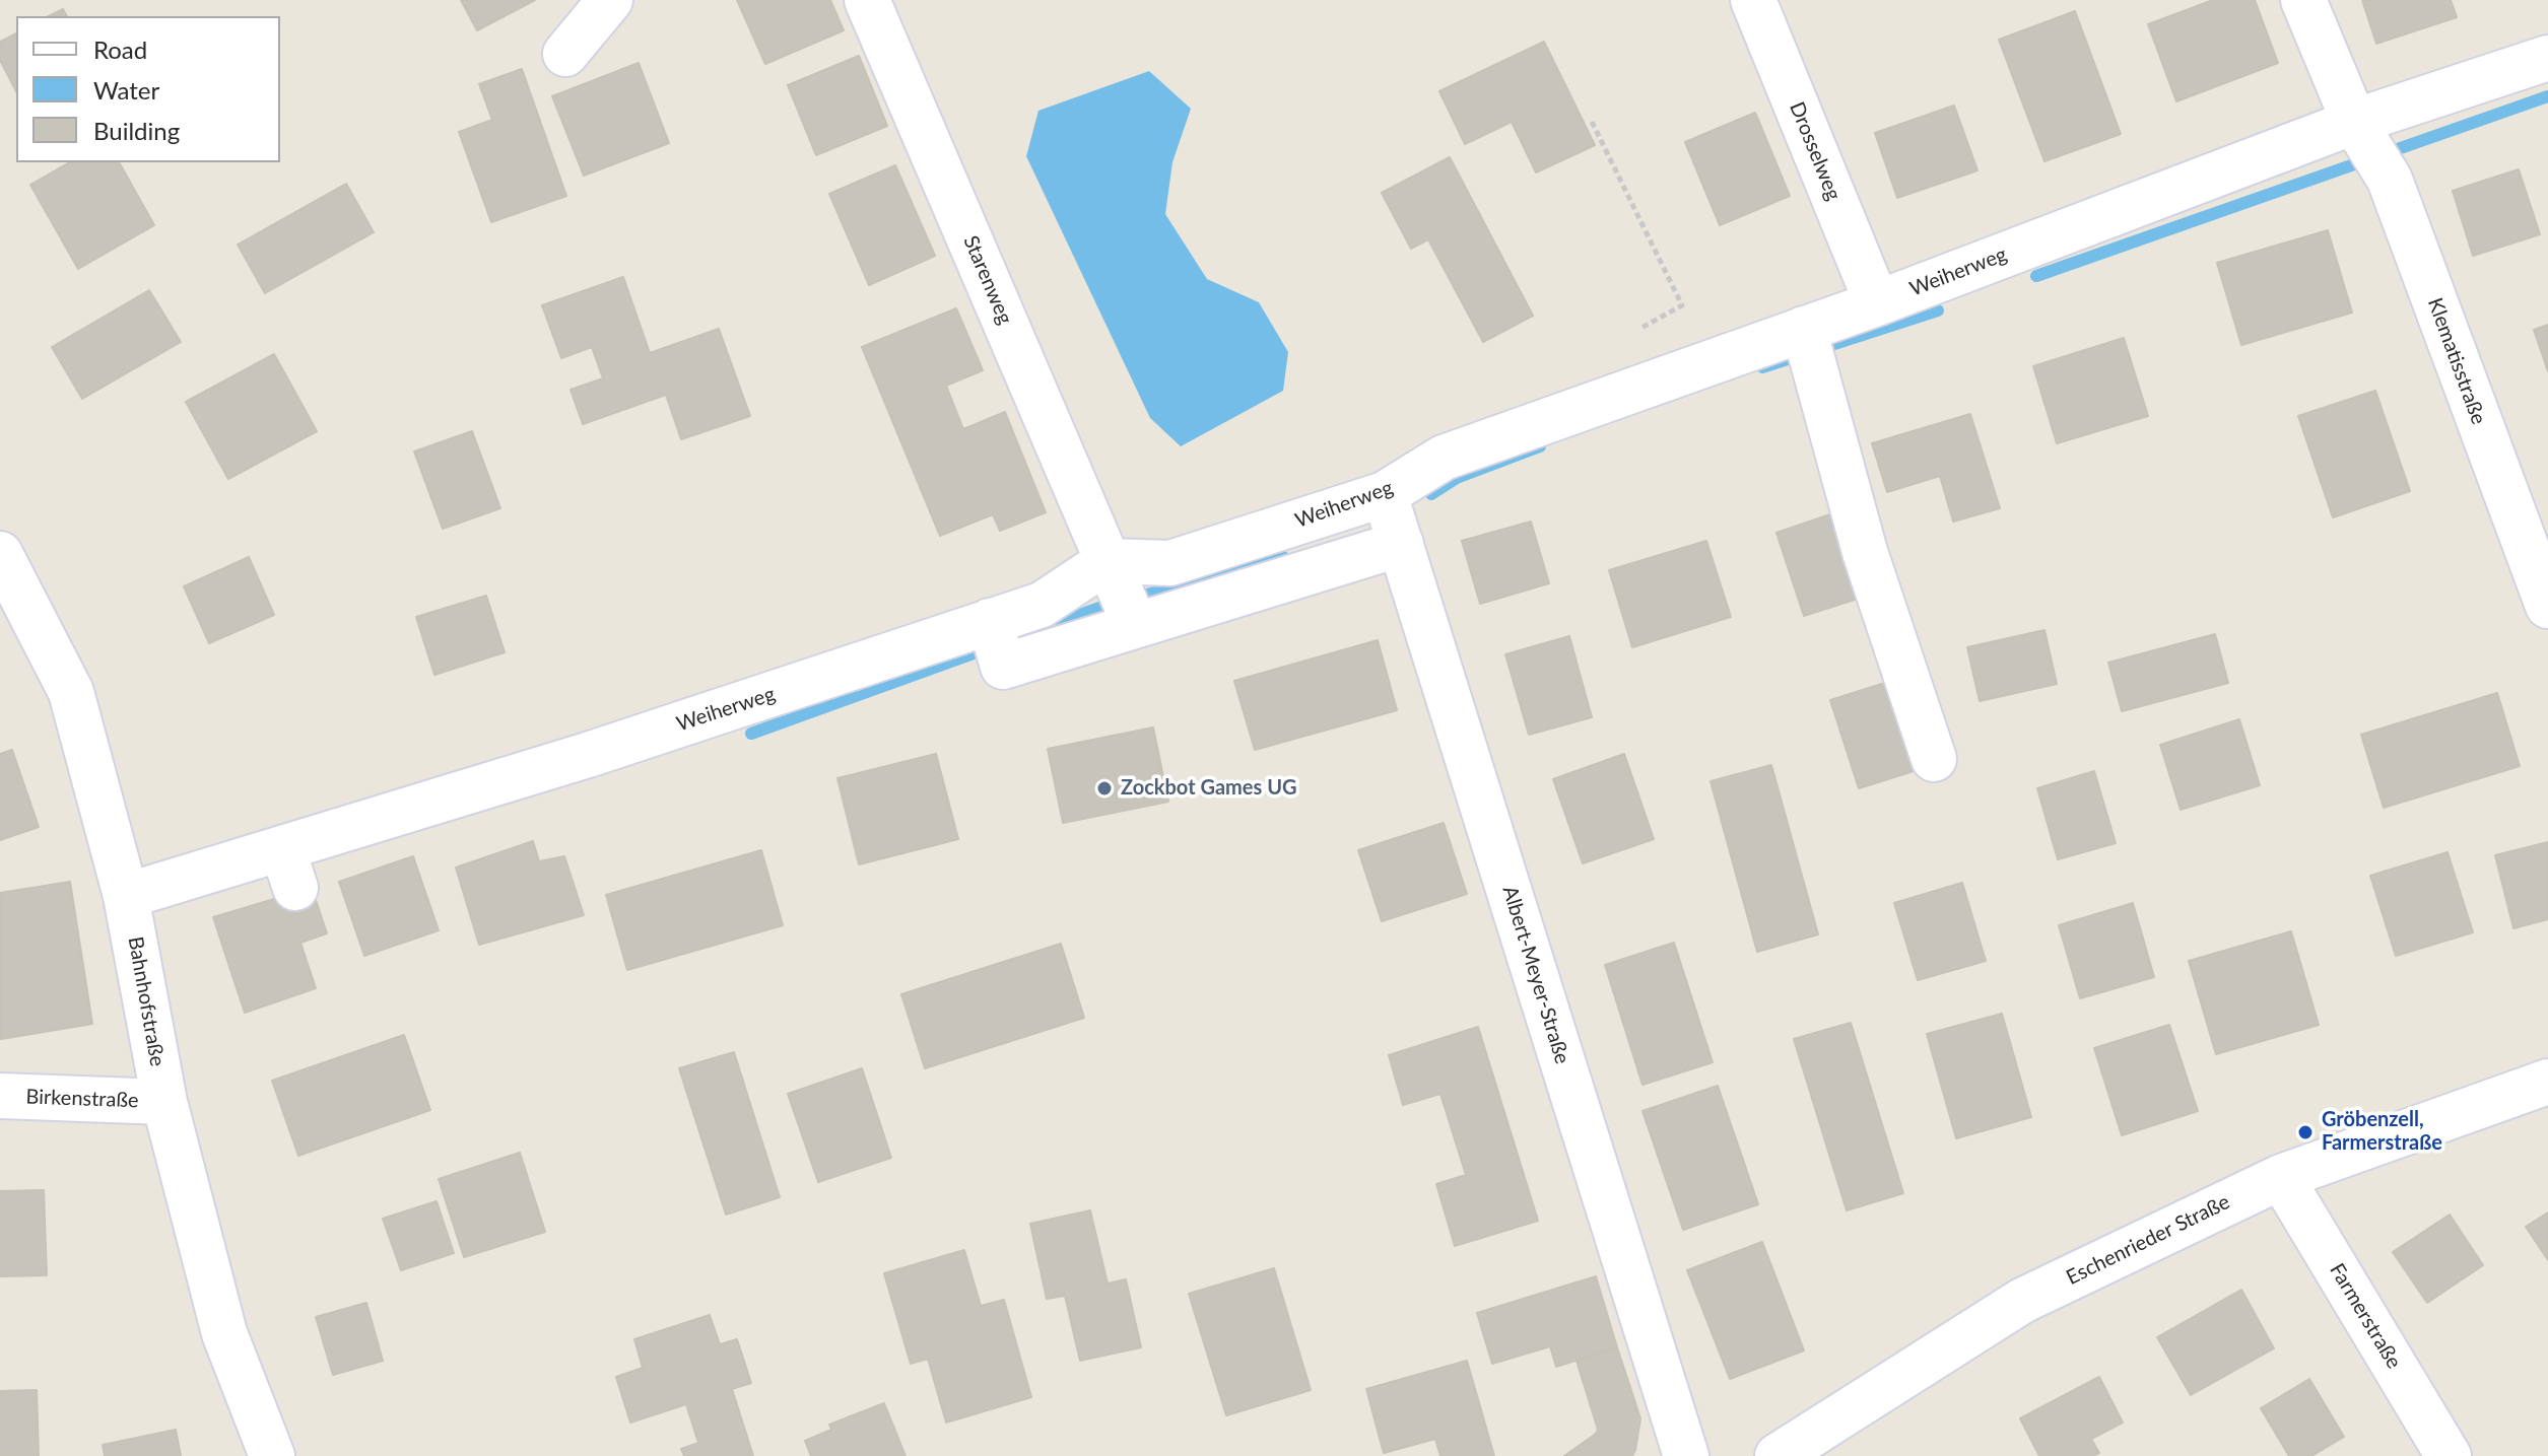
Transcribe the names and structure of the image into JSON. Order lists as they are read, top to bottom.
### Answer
{
  "streets": {
    "street": [
      "Drosselweg",
      "Weiherweg",
      "Starenweg",
      "Klematisstraße",
      "Albert-Meyer-Straße",
      "Bahnhofstraße",
      "Birkenstraße",
      "Eschenrieder Straße",
      "Farmerstraße"
    ]
  },
  "crossings": [
    ["Drosselweg", "Weiherweg"],
    ["Weiherweg", "Starenweg"],
    ["Weiherweg", "Klematisstraße"],
    ["Weiherweg", "Albert-Meyer-Straße"],
    ["Weiherweg", "Bahnhofstraße"],
    ["Bahnhofstraße", "Birkenstraße"],
    ["Eschenrieder Straße", "Farmerstraße"]
  ],
  "places": ["Zockbot Games UG", "Gröbenzell, Farmerstraße"],
  "legend": ["Road", "Water", "Building"]
}
